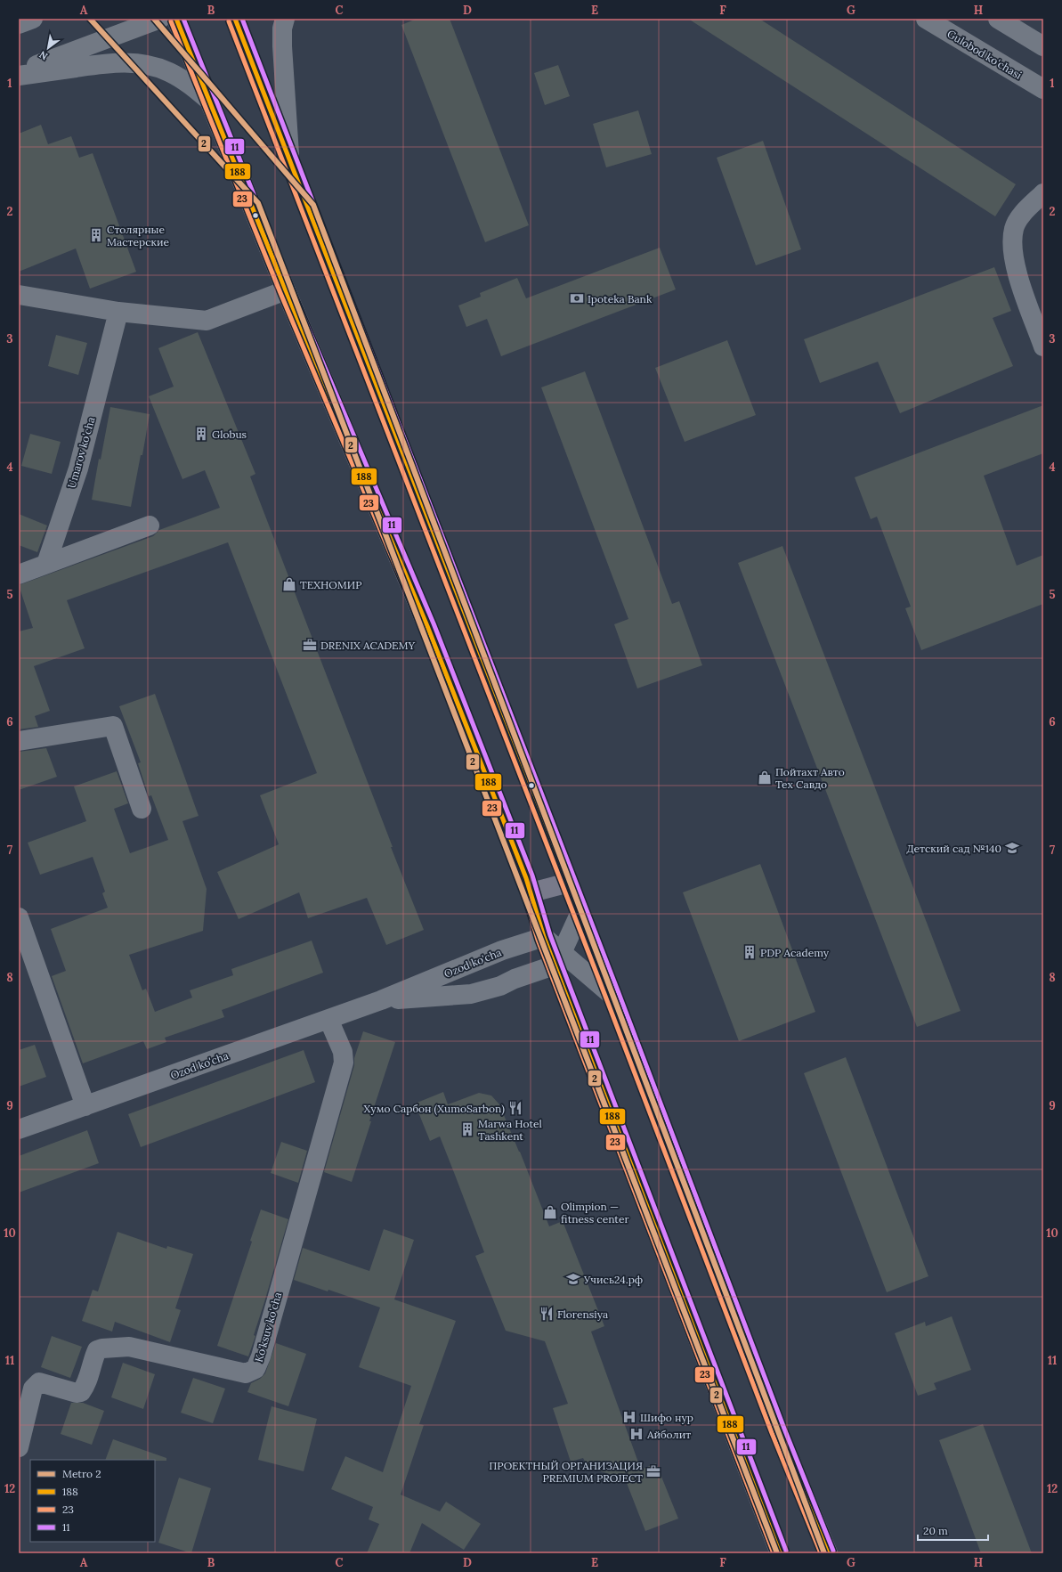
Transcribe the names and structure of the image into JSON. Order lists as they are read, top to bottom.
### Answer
{
  "streets": {
    "street": [
      "Gulobod ko'chasi",
      "Umarov ko'cha",
      "Ozod ko'cha",
      "Ko'ksuv ko'cha"
    ]
  },
  "crossings": [
    ["Ozod ko'cha", "Ko'ksuv ko'cha"]
  ],
  "places": {
    "building": [
      "Столярные Мастерские",
      "Globus",
      "PDP Academy",
      "Marwa Hotel Tashkent"
    ],
    "bank": ["Ipoteka Bank"],
    "shop": ["ТЕХНОМИР", "Пойтахт Авто Тех Савдо", "Olimpion — fitness center"],
    "office": ["DRENIX ACADEMY", "ПРОЕКТНЫЙ ОРГАНИЗАЦИЯ PREMIUM PROJECT"],
    "school or university": ["Детский сад №140", "Учись24.рф"],
    "restaurant": ["Хумо Сарбон (XumoSarbon)", "Florensiya"],
    "hospital": ["Шифо нур", "Айболит"]
  },
  "lines": [
    "metro line 2",
    "transit line 188",
    "transit line 11",
    "transit line 23"
  ],
  "legend": [
    "Metro 2",
    "188",
    "23",
    "11"
  ],
  "scale_bar": "20 m",
  "north": "bottom left",
  "grid": {
    "columns": [
      "A",
      "B",
      "C",
      "D",
      "E",
      "F",
      "G",
      "H"
    ],
    "rows": [
      "1",
      "2",
      "3",
      "4",
      "5",
      "6",
      "7",
      "8",
      "9",
      "10",
      "11",
      "12"
    ]
  }
}
